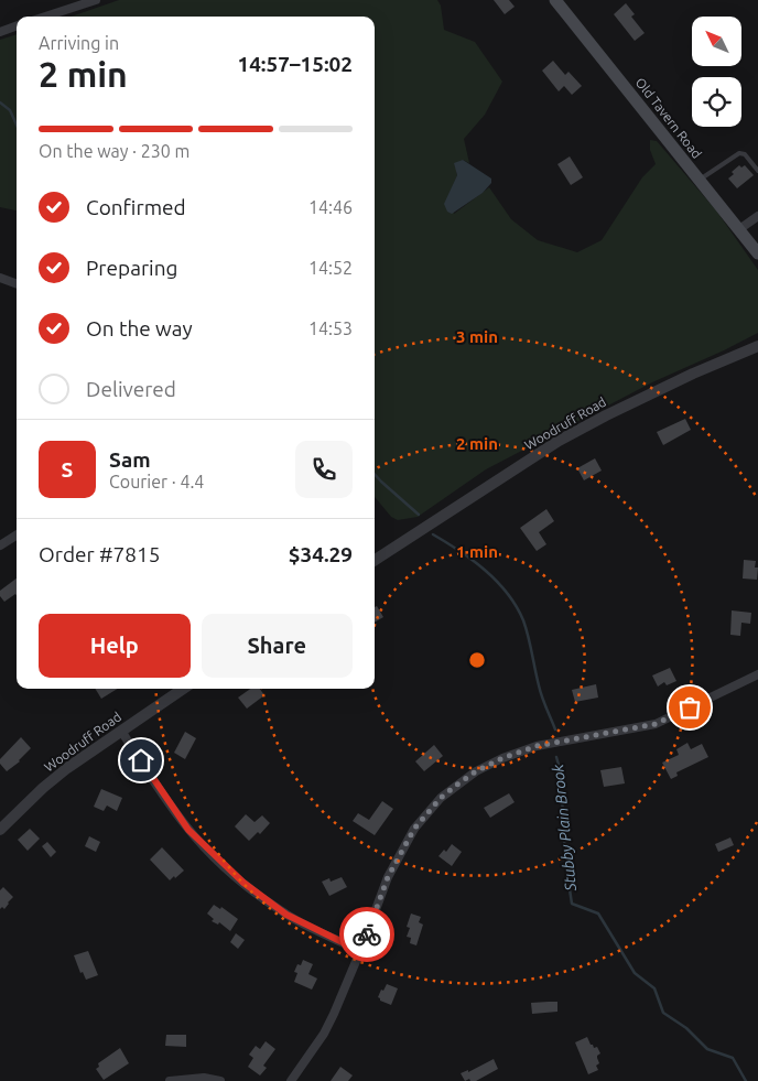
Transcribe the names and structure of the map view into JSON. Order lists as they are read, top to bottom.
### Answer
{
  "streets": {
    "main road": ["Old Tavern Road"],
    "street": ["Woodruff Road"]
  },
  "water": ["Stubby Plain Brook"],
  "north": "top left",
  "page": {
    "heading": ["2 min", "Arriving in", "14:57–15:02"],
    "panel": [
      "Sam",
      "Courier · 4.4",
      "Order #7815",
      "$34.29"
    ],
    "bar": "On the way · 230 m",
    "list": [
      ["Confirmed", "14:46"],
      ["Preparing", "14:52"],
      ["On the way", "14:53"],
      "Delivered"
    ],
    "round": "S",
    "buttons": ["Help", "Share"]
  },
  "rings": ["3 min", "2 min", "1 min"]
}
